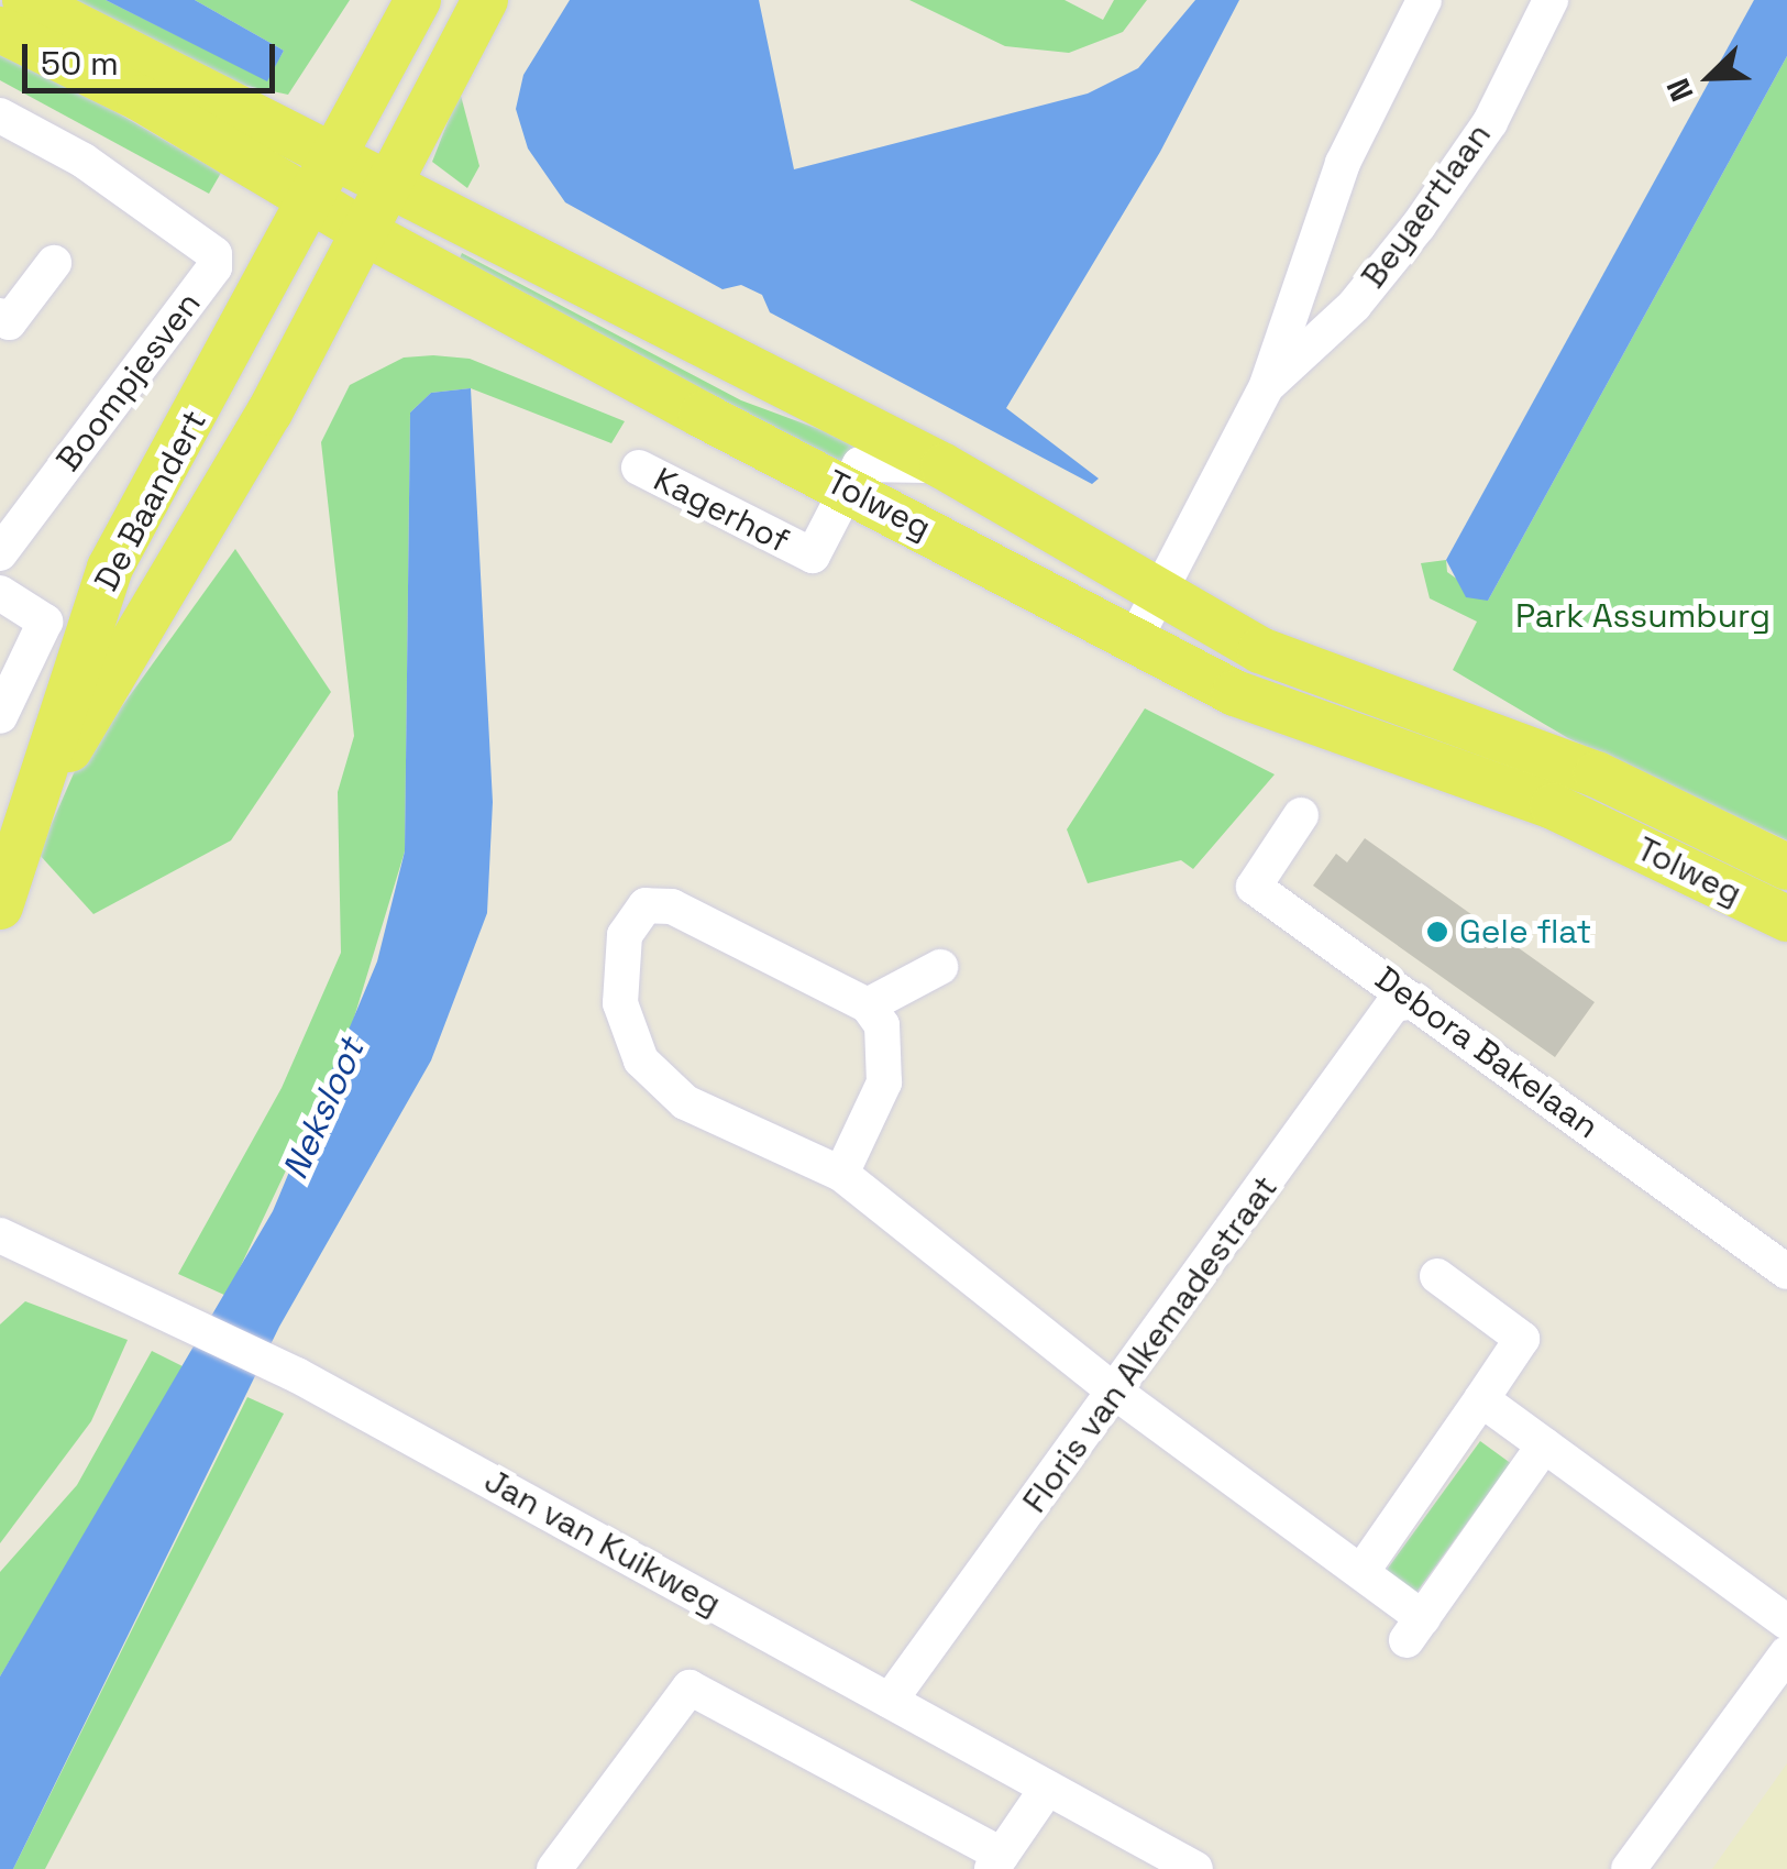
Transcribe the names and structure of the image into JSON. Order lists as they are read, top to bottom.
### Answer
{
  "streets": {
    "main road": ["De Baandert", "Tolweg"],
    "street": [
      "Beyaertlaan",
      "Boompjesven",
      "Kagerhof",
      "Debora Bakelaan",
      "Floris van Alkemadestraat",
      "Jan van Kuikweg"
    ]
  },
  "crossings": [
    ["Beyaertlaan", "Tolweg"],
    ["De Baandert", "Tolweg"],
    ["Tolweg", "Kagerhof"],
    ["Debora Bakelaan", "Floris van Alkemadestraat"],
    ["Floris van Alkemadestraat", "Jan van Kuikweg"]
  ],
  "water": ["Neksloot"],
  "parks": ["Park Assumburg"],
  "places": ["Gele flat"],
  "scale_bar": "50 m",
  "north": "bottom left"
}
